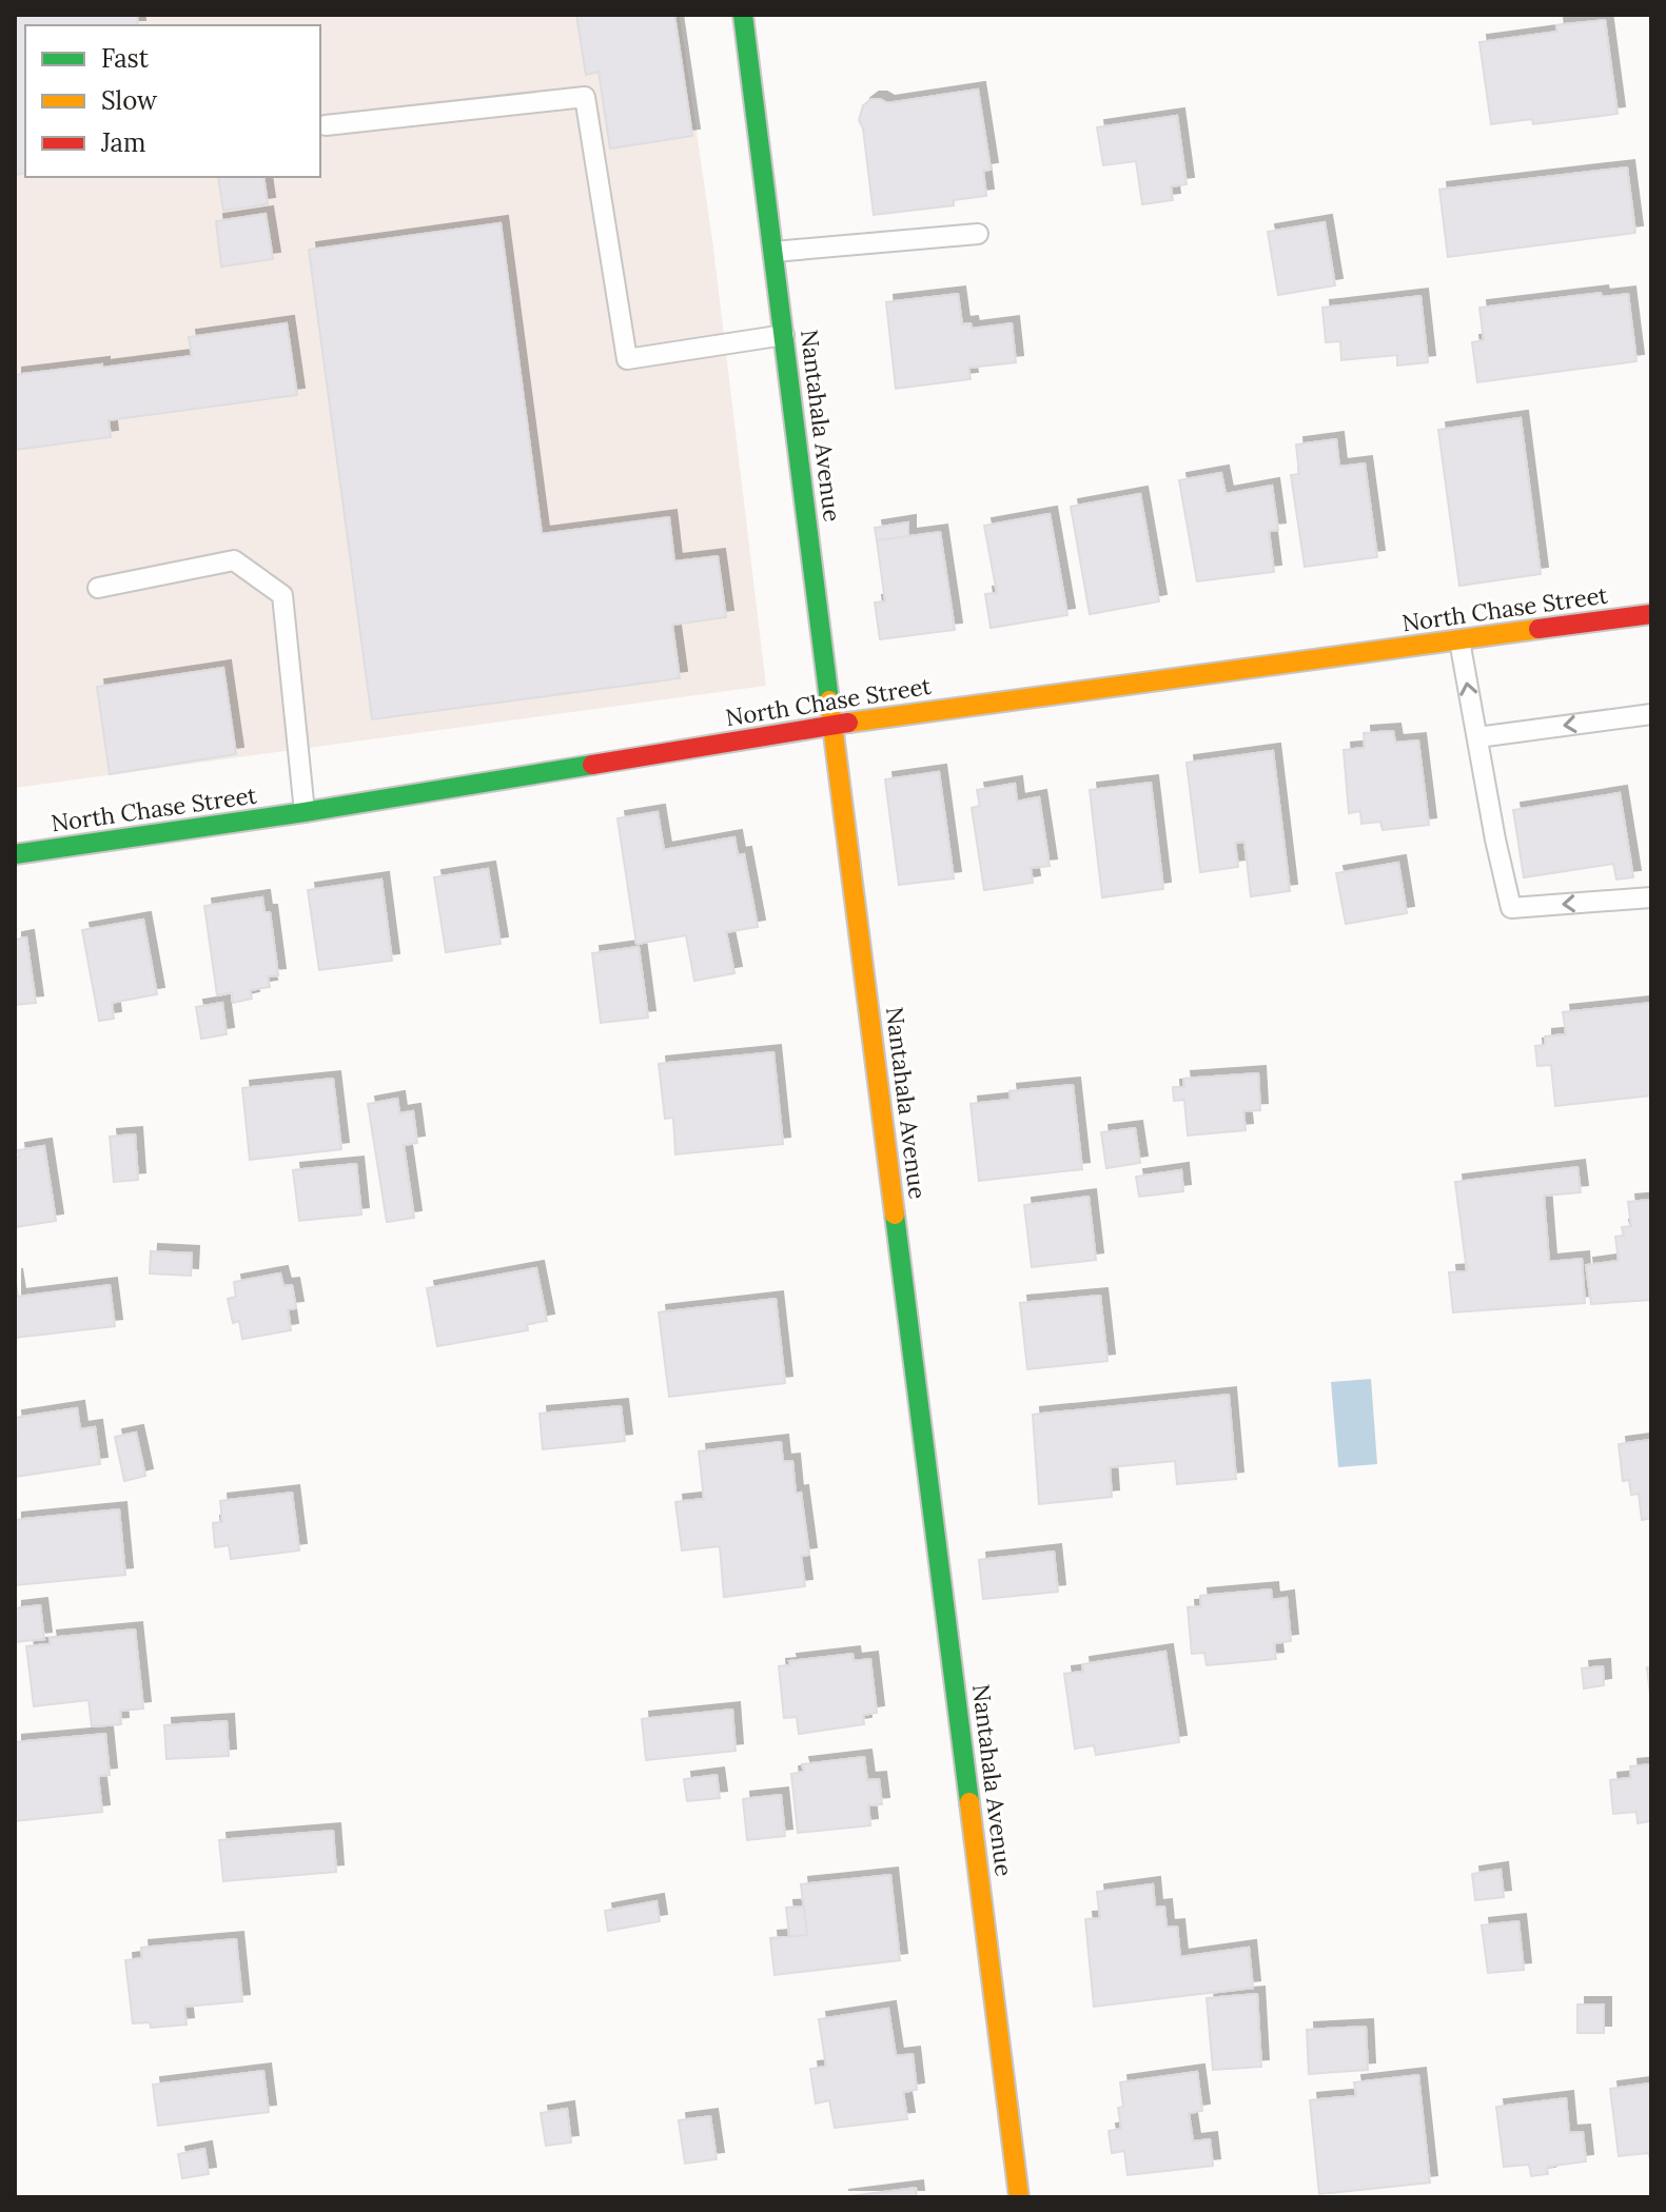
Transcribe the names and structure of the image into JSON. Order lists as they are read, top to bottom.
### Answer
{
  "streets": {
    "street": ["Nantahala Avenue", "North Chase Street"]
  },
  "crossings": [
    ["Nantahala Avenue", "North Chase Street"]
  ],
  "legend": ["Fast", "Slow", "Jam"]
}
